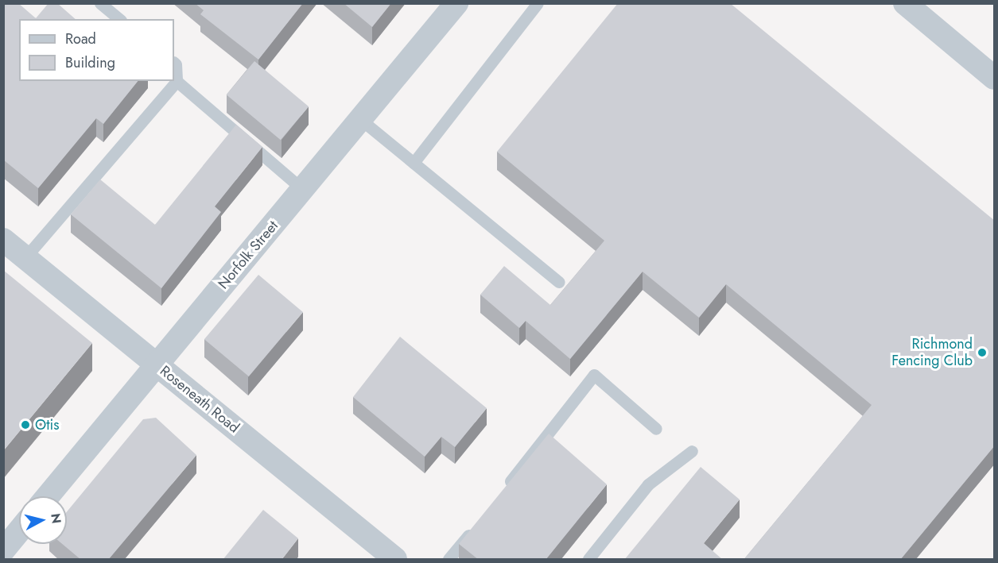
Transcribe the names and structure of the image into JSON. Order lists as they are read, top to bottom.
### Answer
{
  "streets": {
    "street": ["Norfolk Street", "Roseneath Road"]
  },
  "crossings": [
    ["Norfolk Street", "Roseneath Road"]
  ],
  "places": ["Richmond Fencing Club", "Otis"],
  "legend": ["Road", "Building"],
  "north": "right"
}
